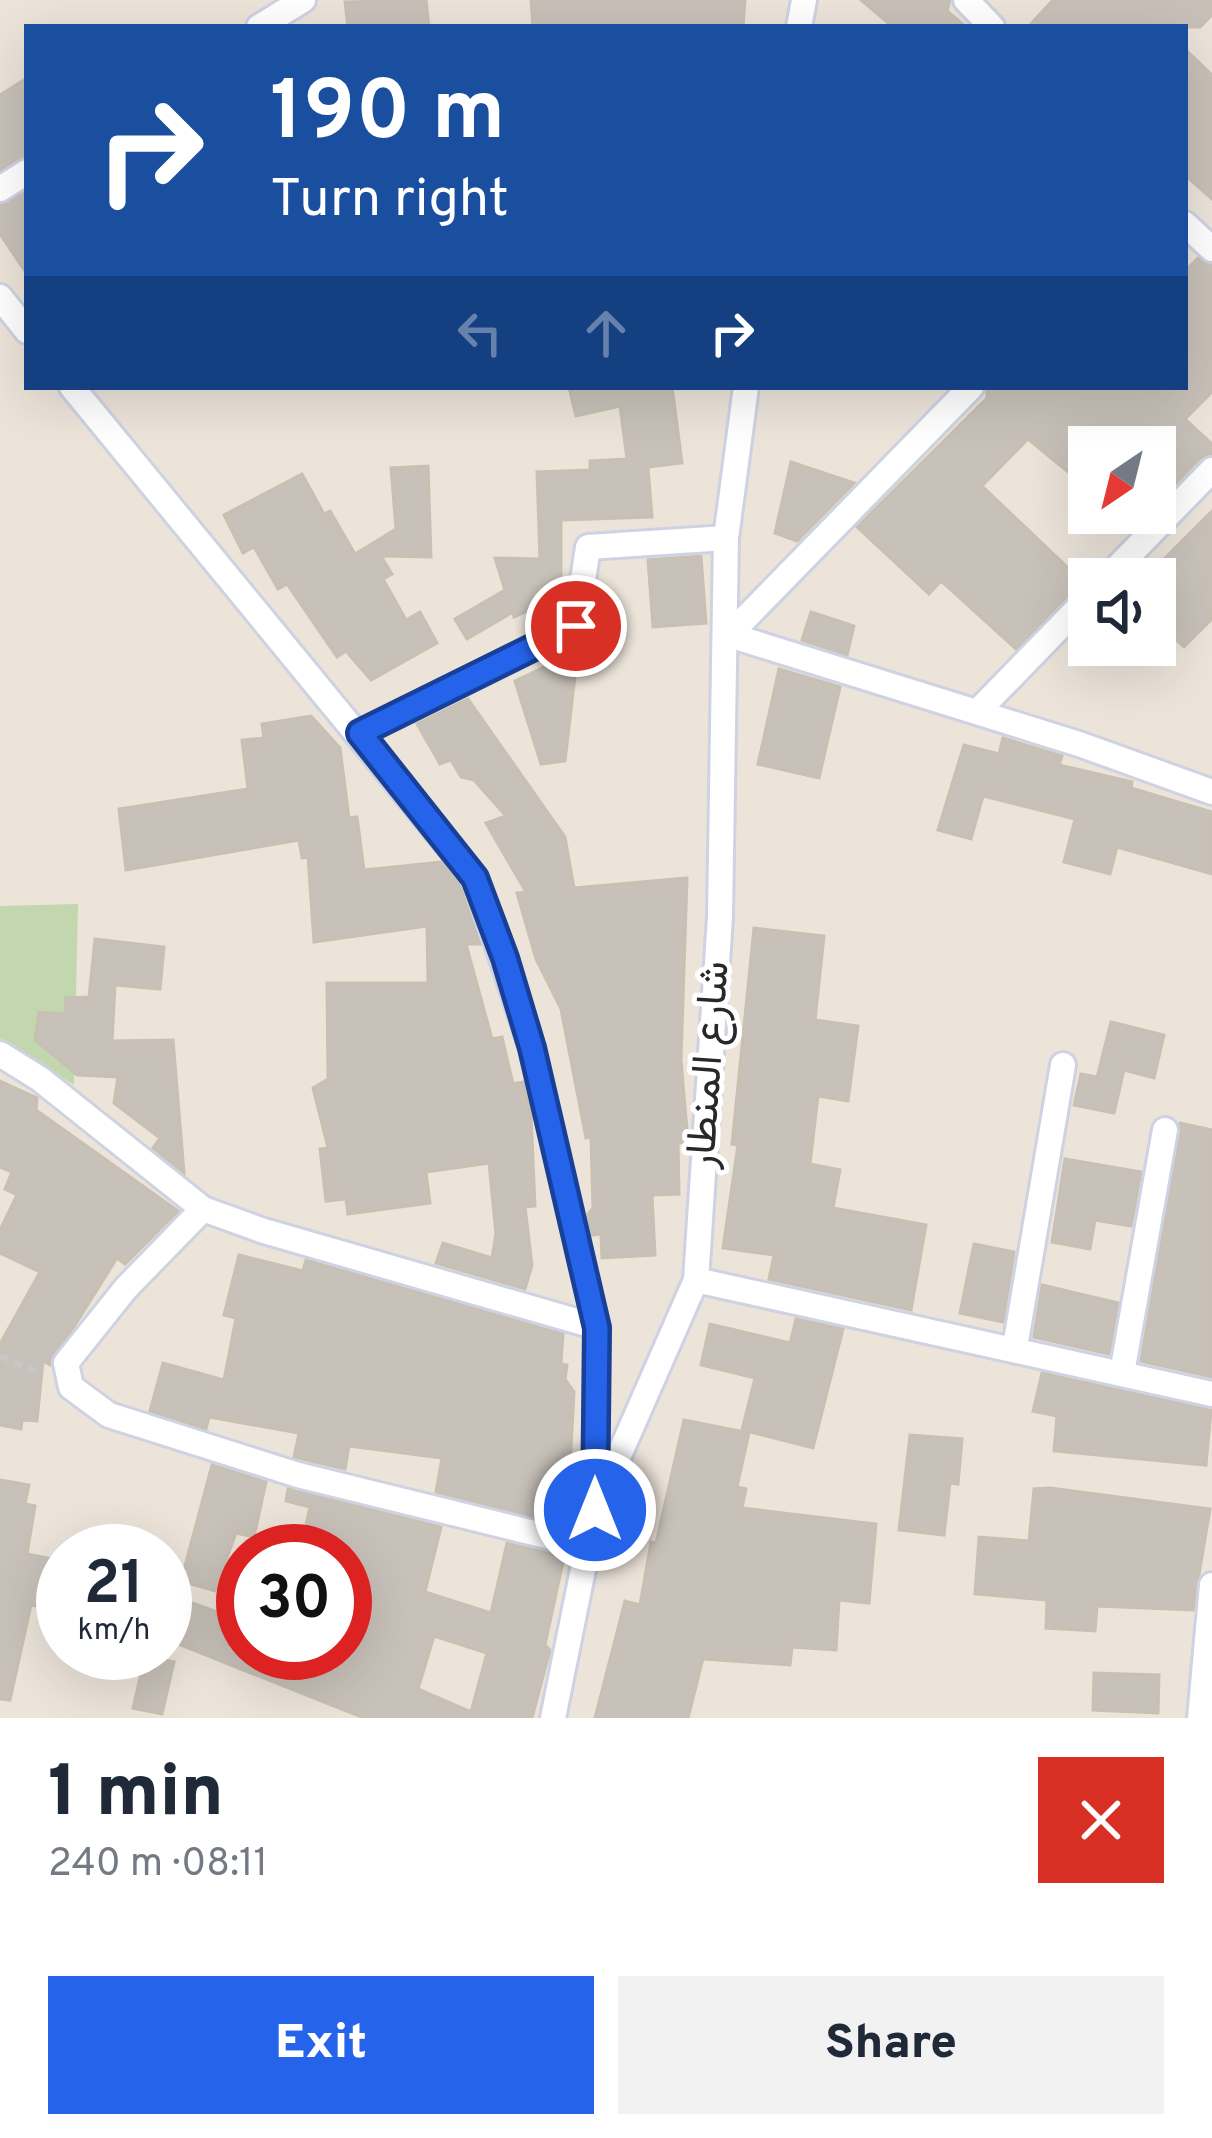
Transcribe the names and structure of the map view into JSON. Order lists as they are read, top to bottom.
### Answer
{
  "streets": {
    "street": ["شارع المنطار"]
  },
  "north": "bottom left",
  "page": {
    "turn": ["190 m", "Turn right"],
    "speed": "21 km/h",
    "limit": "30",
    "heading": ["1 min", "240 m · 08:11"],
    "buttons": ["Exit", "Share"]
  }
}
